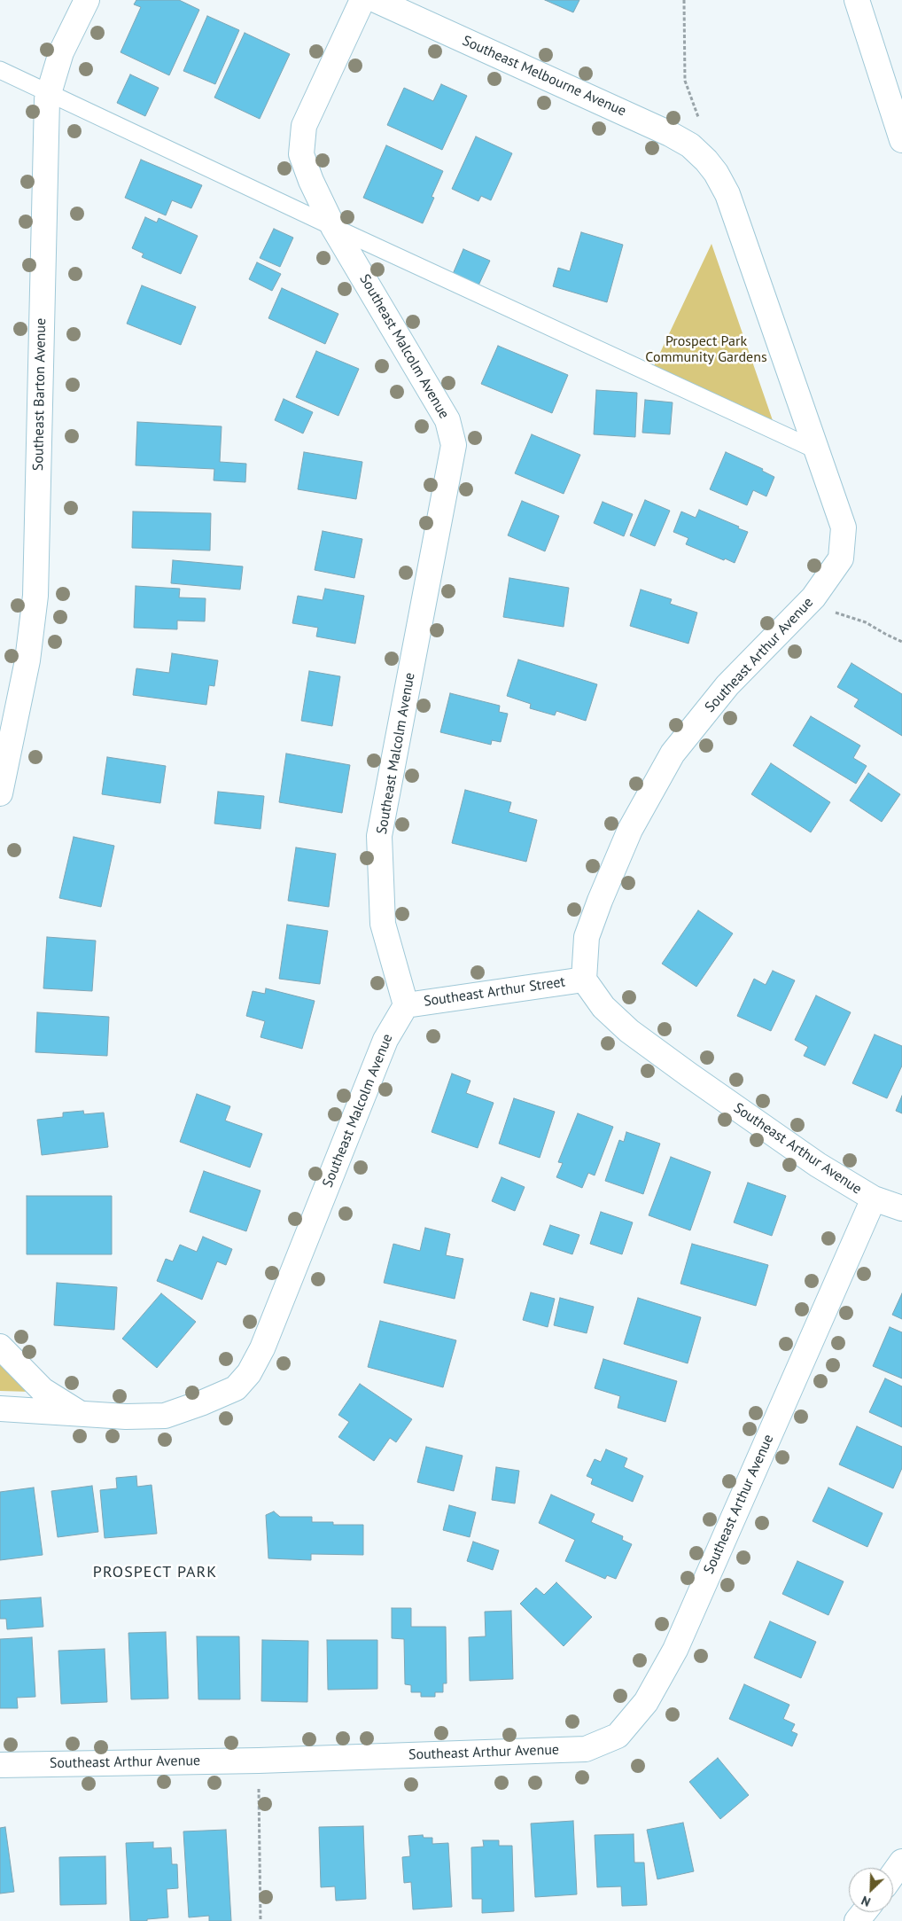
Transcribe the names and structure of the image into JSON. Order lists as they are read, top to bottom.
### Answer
{
  "streets": {
    "main road": [
      "Southeast Melbourne Avenue",
      "Southeast Malcolm Avenue",
      "Southeast Barton Avenue",
      "Southeast Arthur Avenue",
      "Southeast Arthur Street"
    ]
  },
  "crossings": [
    ["Southeast Melbourne Avenue", "Southeast Arthur Avenue"],
    ["Southeast Malcolm Avenue", "Southeast Arthur Street"],
    ["Southeast Arthur Avenue", "Southeast Arthur Street"]
  ],
  "districts": ["PROSPECT PARK"],
  "parks": ["Prospect Park Community Gardens"],
  "north": "bottom left"
}
